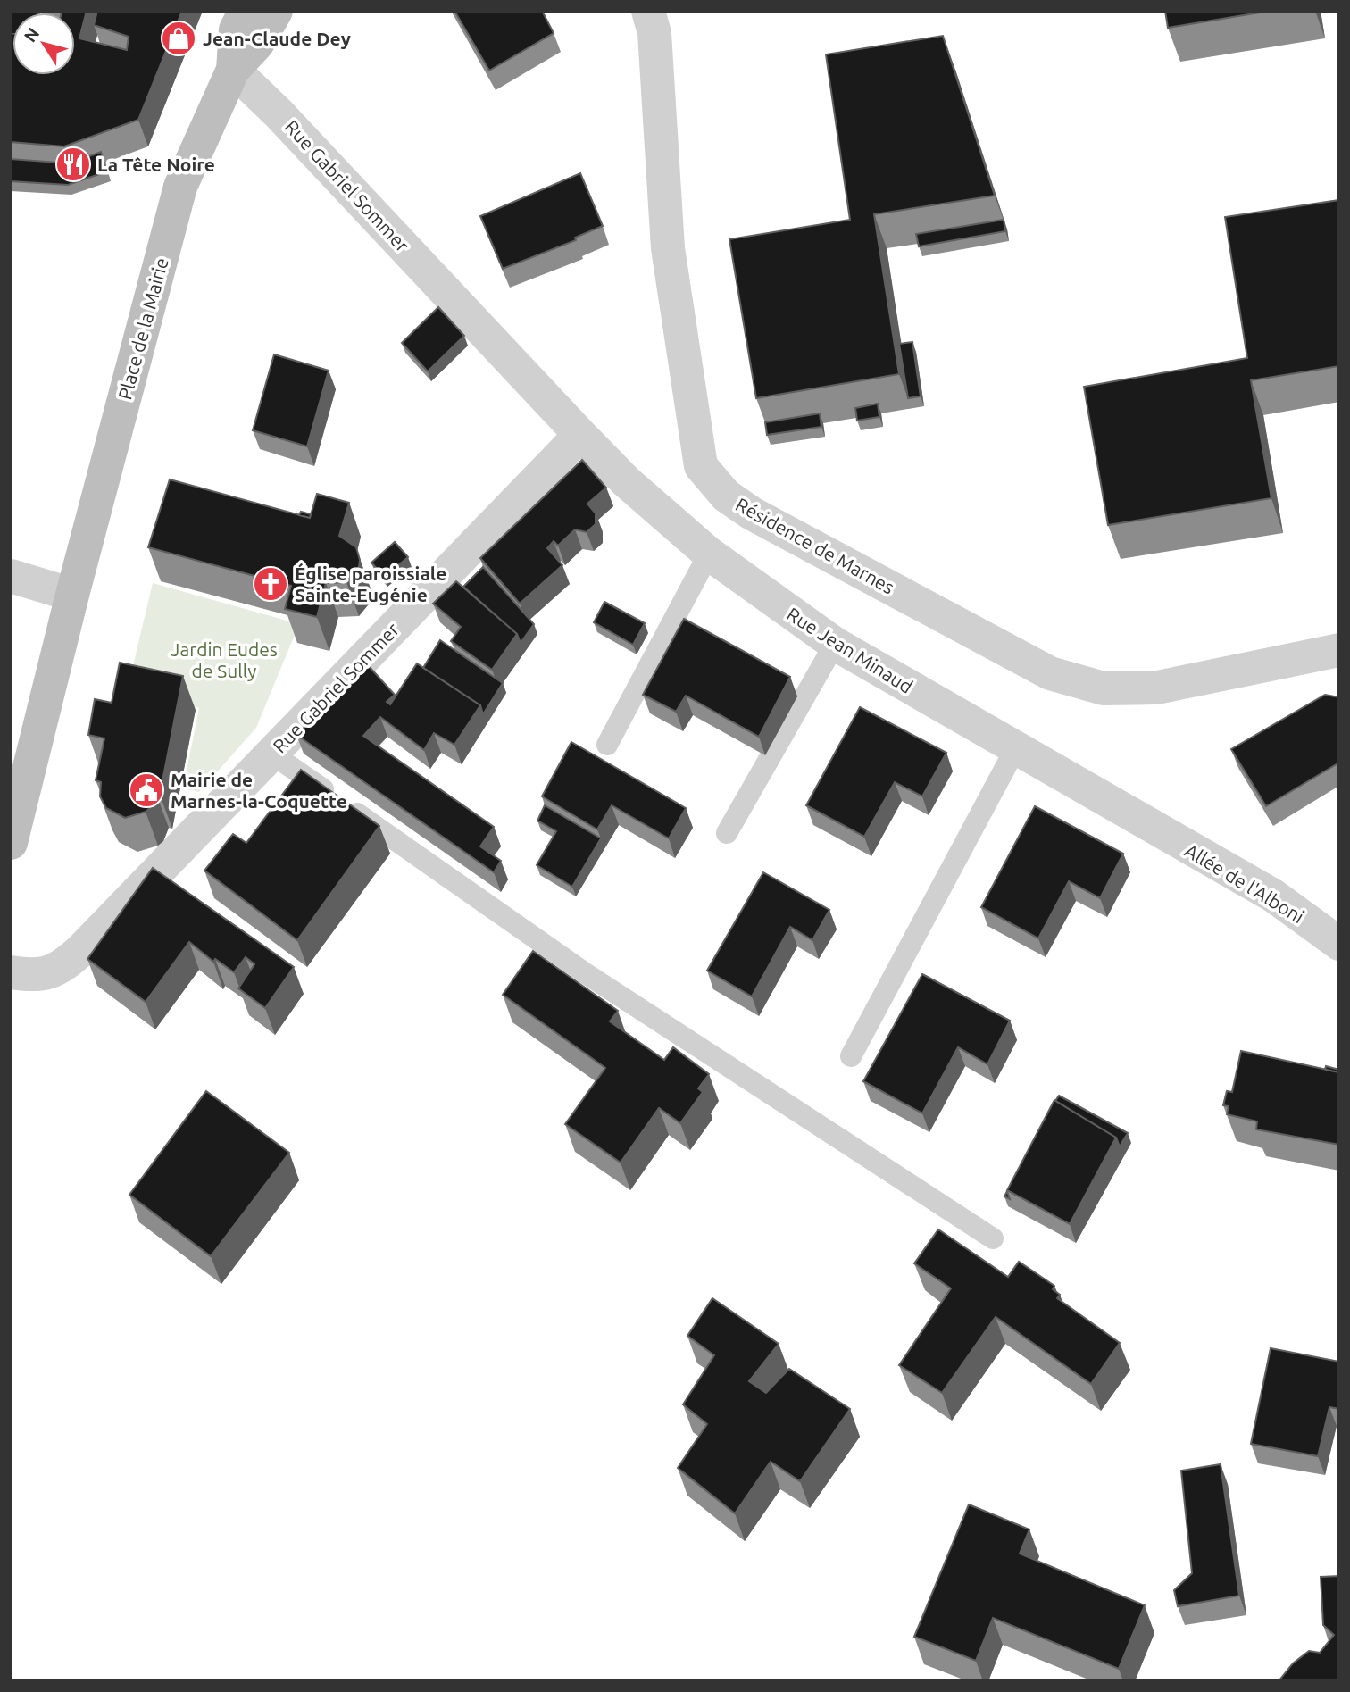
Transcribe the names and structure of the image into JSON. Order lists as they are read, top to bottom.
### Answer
{
  "streets": {
    "main road": ["Place de la Mairie"],
    "street": [
      "Rue Gabriel Sommer",
      "Résidence de Marnes",
      "Rue Jean Minaud",
      "Allée de l'Alboni"
    ]
  },
  "crossings": [
    ["Rue Gabriel Sommer", "Place de la Mairie"],
    ["Rue Gabriel Sommer", "Rue Jean Minaud"],
    ["Rue Jean Minaud", "Allée de l'Alboni"]
  ],
  "parks": ["Jardin Eudes de Sully"],
  "places": {
    "shop": ["Jean-Claude Dey"],
    "restaurant": ["La Tête Noire"],
    "church": ["Église paroissiale Sainte-Eugénie"],
    "public building": ["Mairie de Marnes-la-Coquette"]
  },
  "north": "top left"
}
